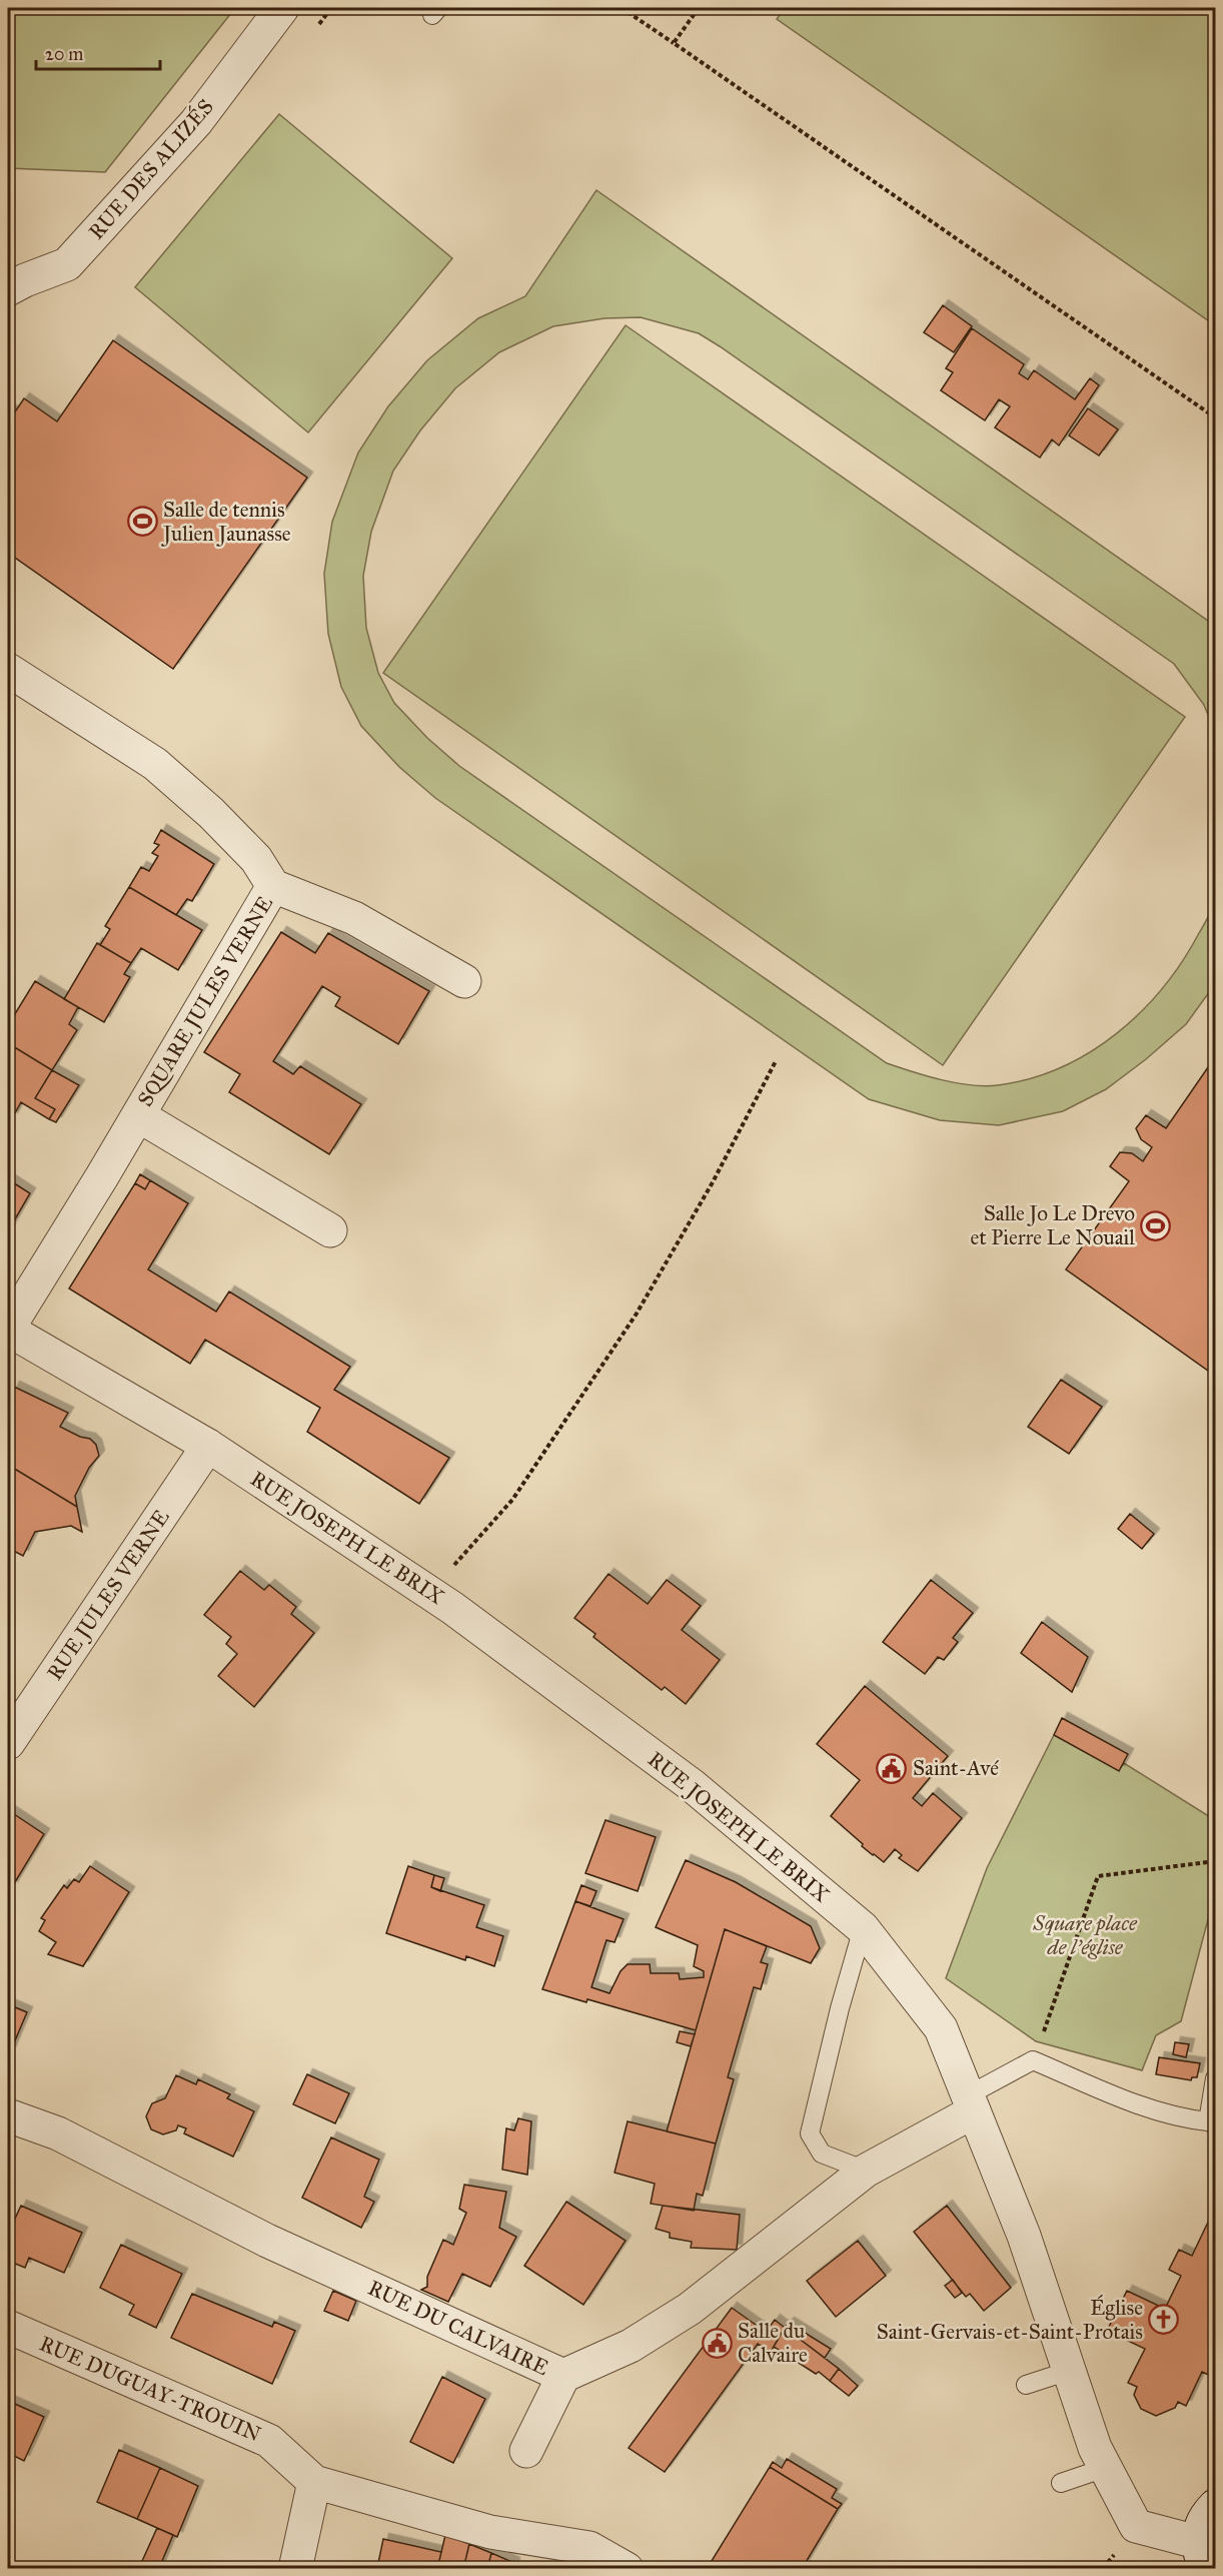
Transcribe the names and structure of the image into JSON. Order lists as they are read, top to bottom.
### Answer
{
  "streets": {
    "street": [
      "RUE DES ALIZÉS",
      "SQUARE JULES VERNE",
      "RUE JOSEPH LE BRIX",
      "RUE JULES VERNE",
      "RUE DU CALVAIRE",
      "RUE DUGUAY-TROUIN"
    ]
  },
  "crossings": [
    ["SQUARE JULES VERNE", "RUE JOSEPH LE BRIX"],
    ["RUE JOSEPH LE BRIX", "RUE JULES VERNE"],
    ["RUE JOSEPH LE BRIX", "RUE DU CALVAIRE"]
  ],
  "parks": ["Square place de l'église"],
  "places": {
    "sports": ["Salle de tennis Julien Jaunasse", "Salle Jo Le Drevo et Pierre Le Nouail"],
    "public building": ["Saint-Avé", "Salle du Calvaire"],
    "church": ["Église Saint-Gervais-et-Saint-Protais"]
  },
  "scale_bar": "20 m"
}
